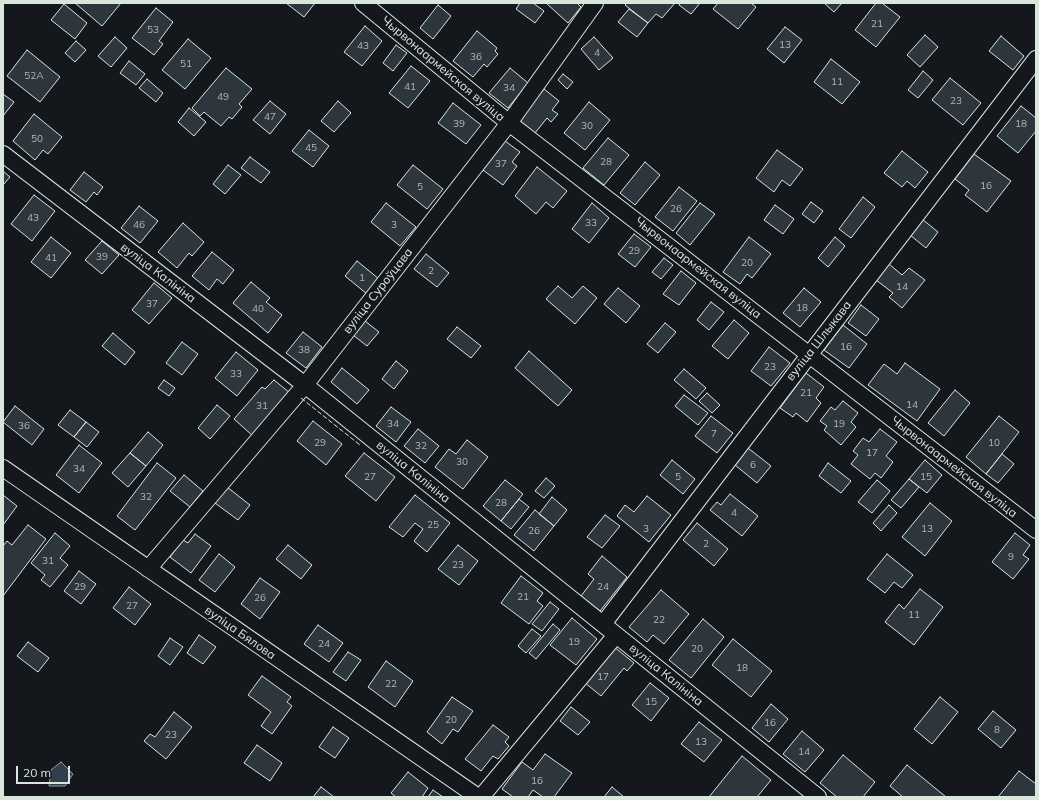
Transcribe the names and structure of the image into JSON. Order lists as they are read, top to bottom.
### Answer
{
  "streets": {
    "street": [
      "Чырвонаармейская вуліца",
      "вуліца Калініна",
      "вуліца Суроўцава",
      "вуліца Шлыкава",
      "вуліца Бялова"
    ]
  },
  "crossings": [
    ["Чырвонаармейская вуліца", "вуліца Суроўцава"],
    ["Чырвонаармейская вуліца", "вуліца Шлыкава"],
    ["вуліца Калініна", "вуліца Суроўцава"],
    ["вуліца Калініна", "вуліца Шлыкава"],
    ["вуліца Суроўцава", "вуліца Бялова"]
  ],
  "house_numbers": [
    "21",
    "53",
    "13",
    "43",
    "4",
    "36",
    "51",
    "52А",
    "11",
    "41",
    "34",
    "49",
    "23",
    "47",
    "39",
    "18",
    "30",
    "50",
    "45",
    "28",
    "37",
    "16",
    "5",
    "26",
    "43",
    "33",
    "46",
    "3",
    "29",
    "39",
    "41",
    "20",
    "2",
    "1",
    "14",
    "37",
    "18",
    "40",
    "16",
    "38",
    "23",
    "33",
    "21",
    "14",
    "31",
    "34",
    "19",
    "36",
    "7",
    "29",
    "10",
    "32",
    "17",
    "30",
    "6",
    "34",
    "27",
    "5",
    "15",
    "32",
    "28",
    "4",
    "25",
    "3",
    "13",
    "26",
    "2",
    "9",
    "31",
    "23",
    "29",
    "24",
    "21",
    "26",
    "27",
    "11",
    "22",
    "19",
    "24",
    "20",
    "18",
    "17",
    "22",
    "15",
    "20",
    "16",
    "8",
    "23",
    "13",
    "14",
    "16"
  ],
  "scale_bar": "20 m"
}
